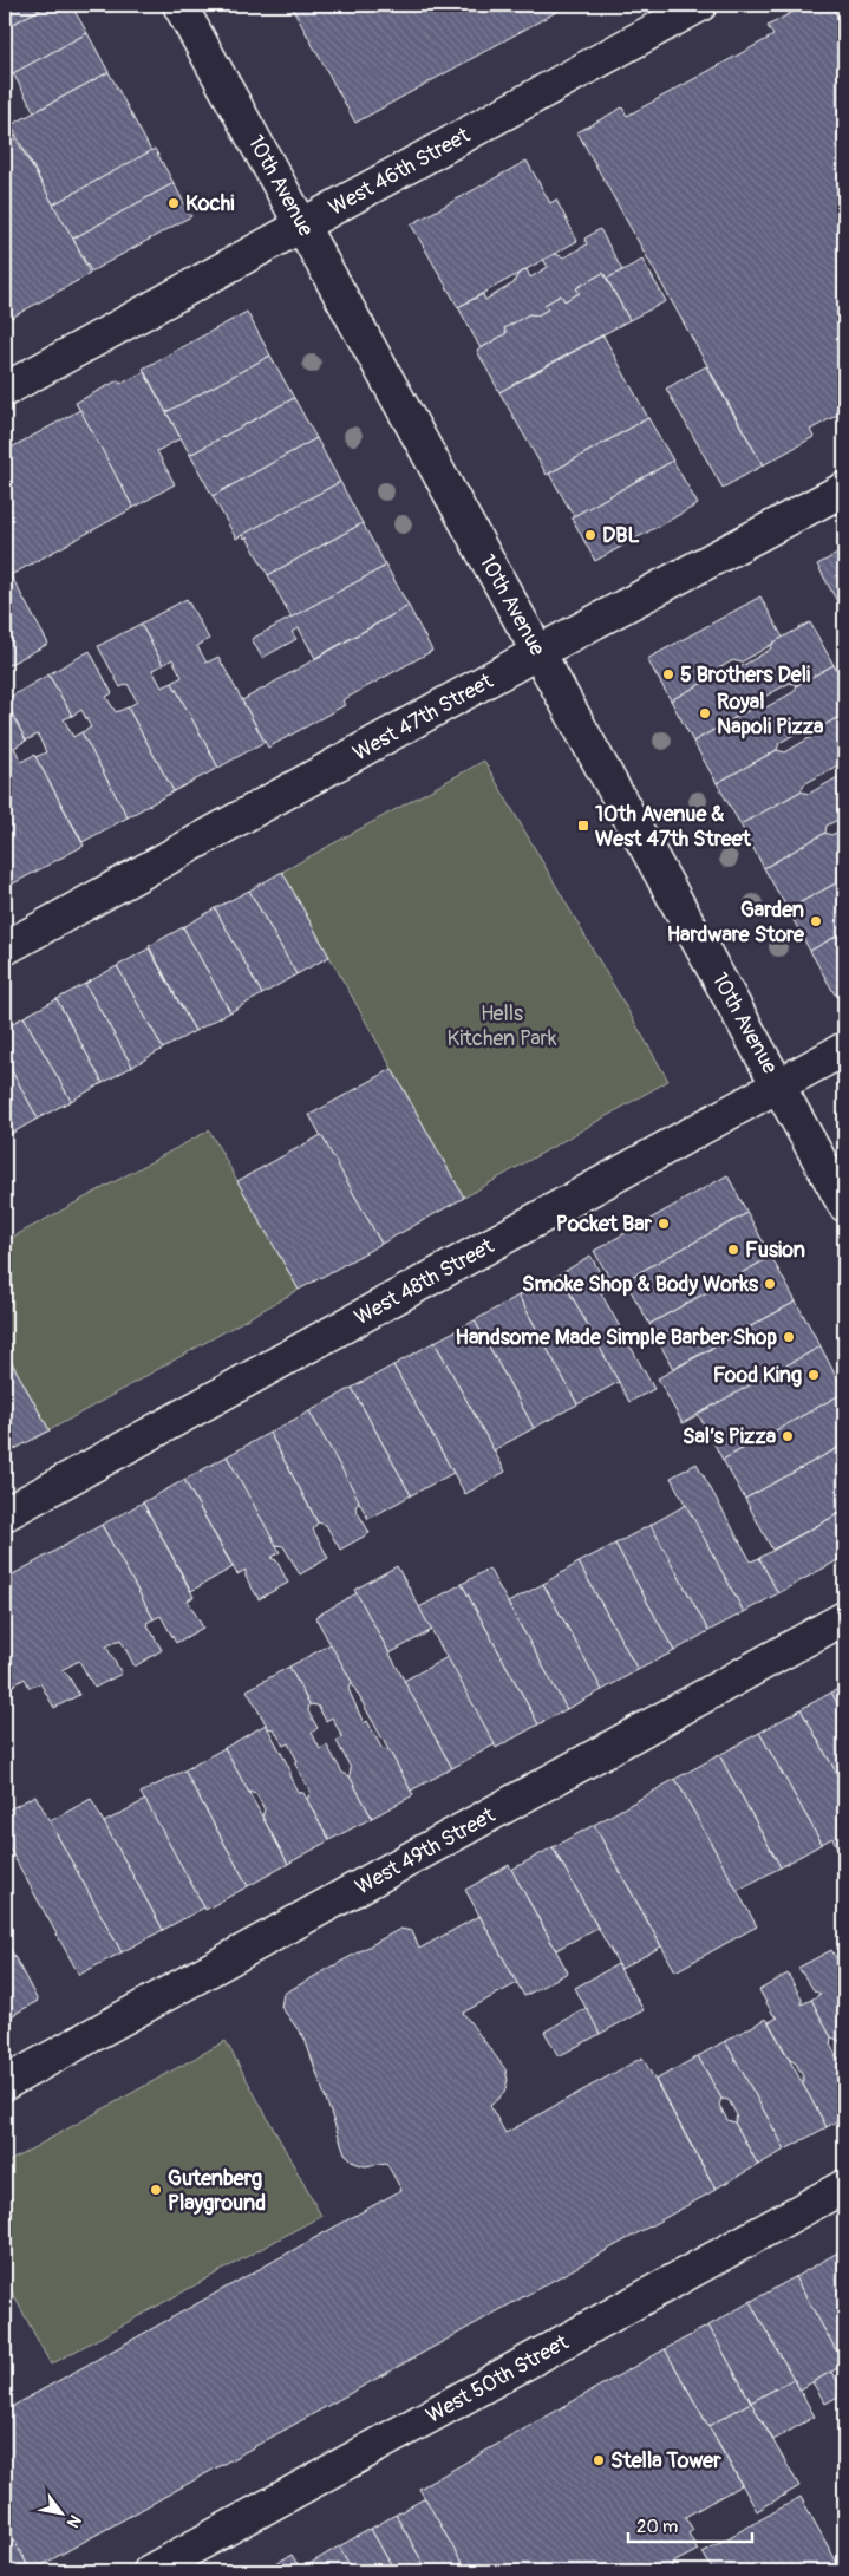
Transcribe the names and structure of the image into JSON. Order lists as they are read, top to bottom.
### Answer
{
  "streets": {
    "main road": [
      "West 46th Street",
      "10th Avenue",
      "West 47th Street",
      "West 48th Street",
      "West 49th Street",
      "West 50th Street"
    ]
  },
  "crossings": [
    ["West 46th Street", "10th Avenue"],
    ["10th Avenue", "West 47th Street"],
    ["10th Avenue", "West 48th Street"]
  ],
  "parks": ["Hells Kitchen Park"],
  "places": {
    "other": [
      "Kochi",
      "DBL",
      "5 Brothers Deli",
      "Royal Napoli Pizza",
      "Garden Hardware Store",
      "Pocket Bar",
      "Fusion",
      "Smoke Shop & Body Works",
      "Handsome Made Simple Barber Shop",
      "Food King",
      "Sal’s Pizza",
      "Gutenberg Playground",
      "Stella Tower"
    ],
    "transit": ["10th Avenue & West 47th Street"]
  },
  "scale_bar": "20 m",
  "north": "bottom right"
}
